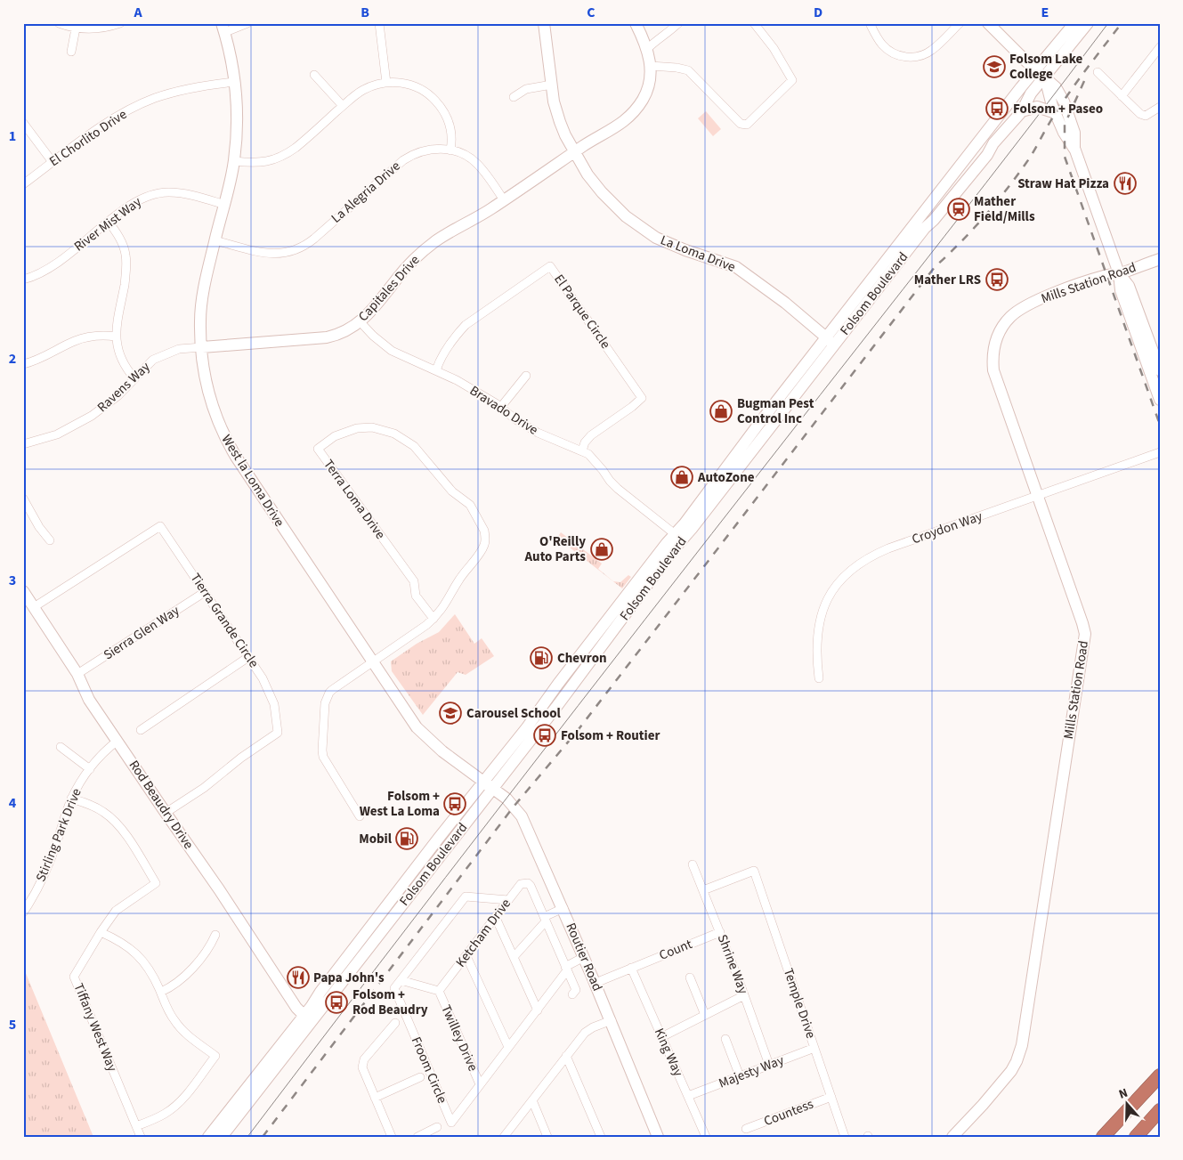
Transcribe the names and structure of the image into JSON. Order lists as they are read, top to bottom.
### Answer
{
  "streets": {
    "street": [
      "El Chorlito Drive",
      "La Alegria Drive",
      "River Mist Way",
      "La Loma Drive",
      "Mills Station Road",
      "Capitales Drive",
      "Folsom Boulevard",
      "El Parque Circle",
      "Ravens Way",
      "Bravado Drive",
      "West la Loma Drive",
      "Terra Loma Drive",
      "Croydon Way",
      "Tierra Grande Circle",
      "Sierra Glen Way",
      "Rod Beaudry Drive",
      "Stirling Park Drive",
      "Ketcham Drive",
      "Count",
      "Routier Road",
      "Shrine Way",
      "Temple Drive",
      "Tiffany West Way",
      "Twilley Drive",
      "King Way",
      "Froom Circle",
      "Majesty Way",
      "Countess"
    ]
  },
  "crossings": [
    ["El Chorlito Drive", "West la Loma Drive"],
    ["La Alegria Drive", "Capitales Drive"],
    ["La Alegria Drive", "West la Loma Drive"],
    ["River Mist Way", "West la Loma Drive"],
    ["La Loma Drive", "Capitales Drive"],
    ["La Loma Drive", "Folsom Boulevard"],
    ["Mills Station Road", "Croydon Way"],
    ["Capitales Drive", "Ravens Way"],
    ["Capitales Drive", "Bravado Drive"],
    ["Capitales Drive", "West la Loma Drive"],
    ["Folsom Boulevard", "Bravado Drive"],
    ["Folsom Boulevard", "West la Loma Drive"],
    ["Folsom Boulevard", "Rod Beaudry Drive"],
    ["Folsom Boulevard", "Routier Road"],
    ["El Parque Circle", "Bravado Drive"],
    ["Ravens Way", "West la Loma Drive"],
    ["West la Loma Drive", "Terra Loma Drive"],
    ["West la Loma Drive", "Routier Road"],
    ["Tierra Grande Circle", "Sierra Glen Way"],
    ["Tierra Grande Circle", "Rod Beaudry Drive"],
    ["Sierra Glen Way", "Rod Beaudry Drive"],
    ["Rod Beaudry Drive", "Stirling Park Drive"],
    ["Stirling Park Drive", "Tiffany West Way"],
    ["Ketcham Drive", "Twilley Drive"],
    ["Count", "Routier Road"],
    ["Count", "Shrine Way"],
    ["Count", "King Way"],
    ["Shrine Way", "Temple Drive"],
    ["Shrine Way", "Majesty Way"],
    ["Temple Drive", "Majesty Way"],
    ["Temple Drive", "Countess"],
    ["Twilley Drive", "Froom Circle"],
    ["King Way", "Majesty Way"]
  ],
  "places": {
    "school or university": ["Folsom Lake College", "Carousel School"],
    "bus stop": [
      "Folsom + Paseo",
      "Mather LRS",
      "Folsom + Routier",
      "Folsom + West La Loma",
      "Folsom + Rod Beaudry"
    ],
    "restaurant": ["Straw Hat Pizza", "Papa John's"],
    "station": ["Mather Field/Mills"],
    "shop": ["Bugman Pest Control Inc", "AutoZone", "O'Reilly Auto Parts"],
    "fuel station": ["Chevron", "Mobil"]
  },
  "north": "top",
  "grid": {
    "columns": [
      "A",
      "B",
      "C",
      "D",
      "E"
    ],
    "rows": [
      "1",
      "2",
      "3",
      "4",
      "5"
    ]
  }
}
